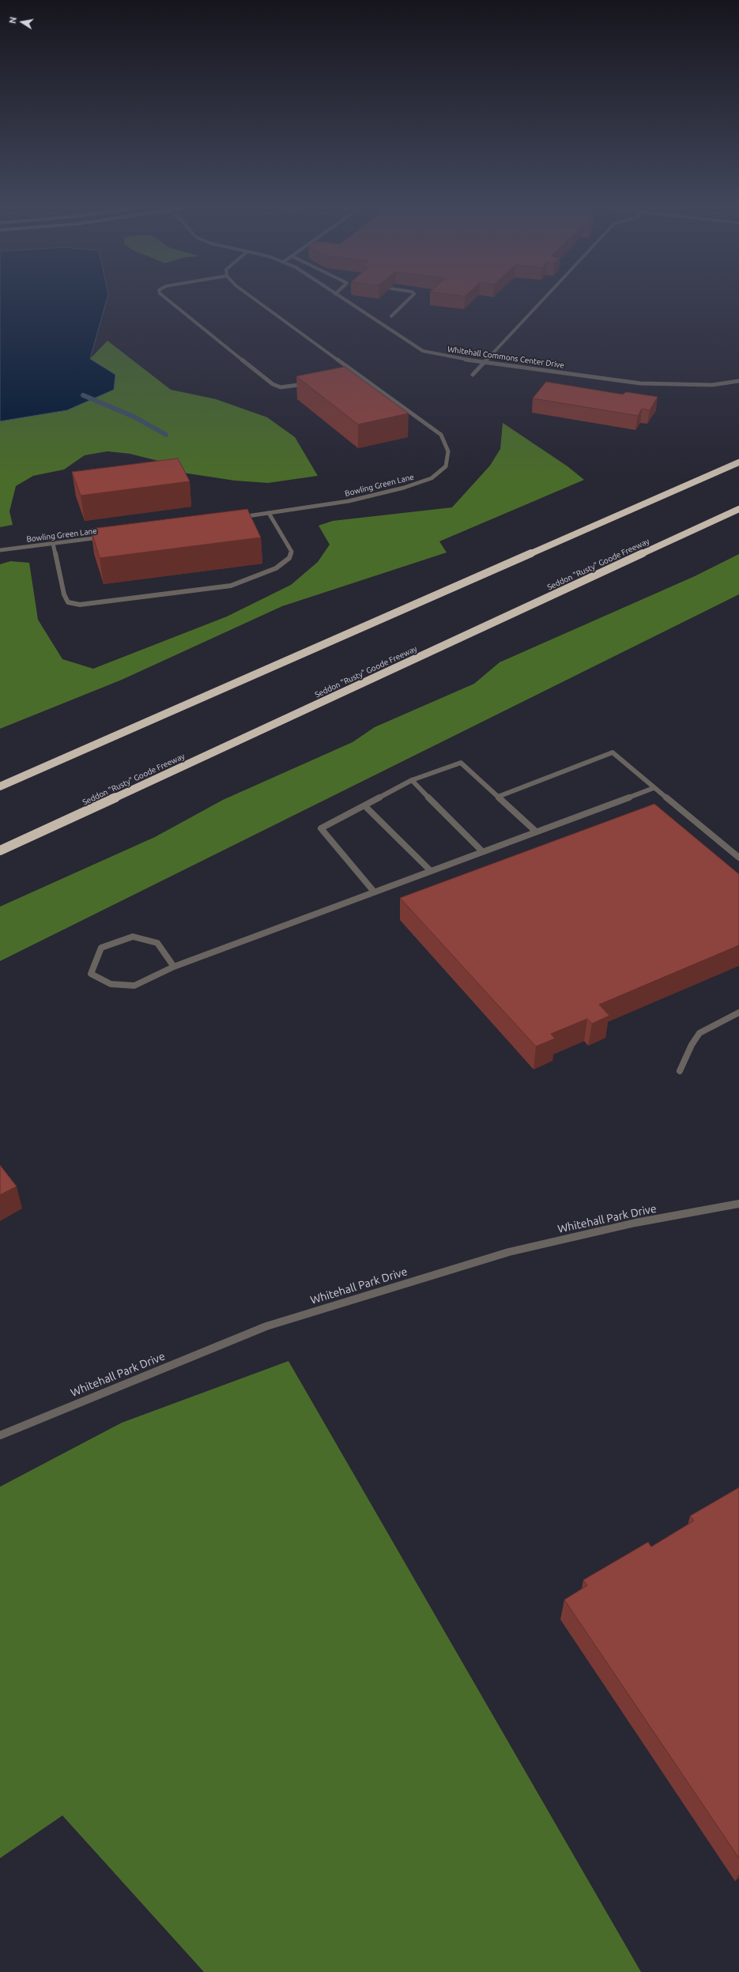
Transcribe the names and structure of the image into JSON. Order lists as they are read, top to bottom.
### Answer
{
  "streets": {
    "highway": ["Seddon \"Rusty\" Goode Freeway"],
    "street": ["Whitehall Commons Center Drive", "Bowling Green Lane", "Whitehall Park Drive"]
  },
  "north": "left"
}
